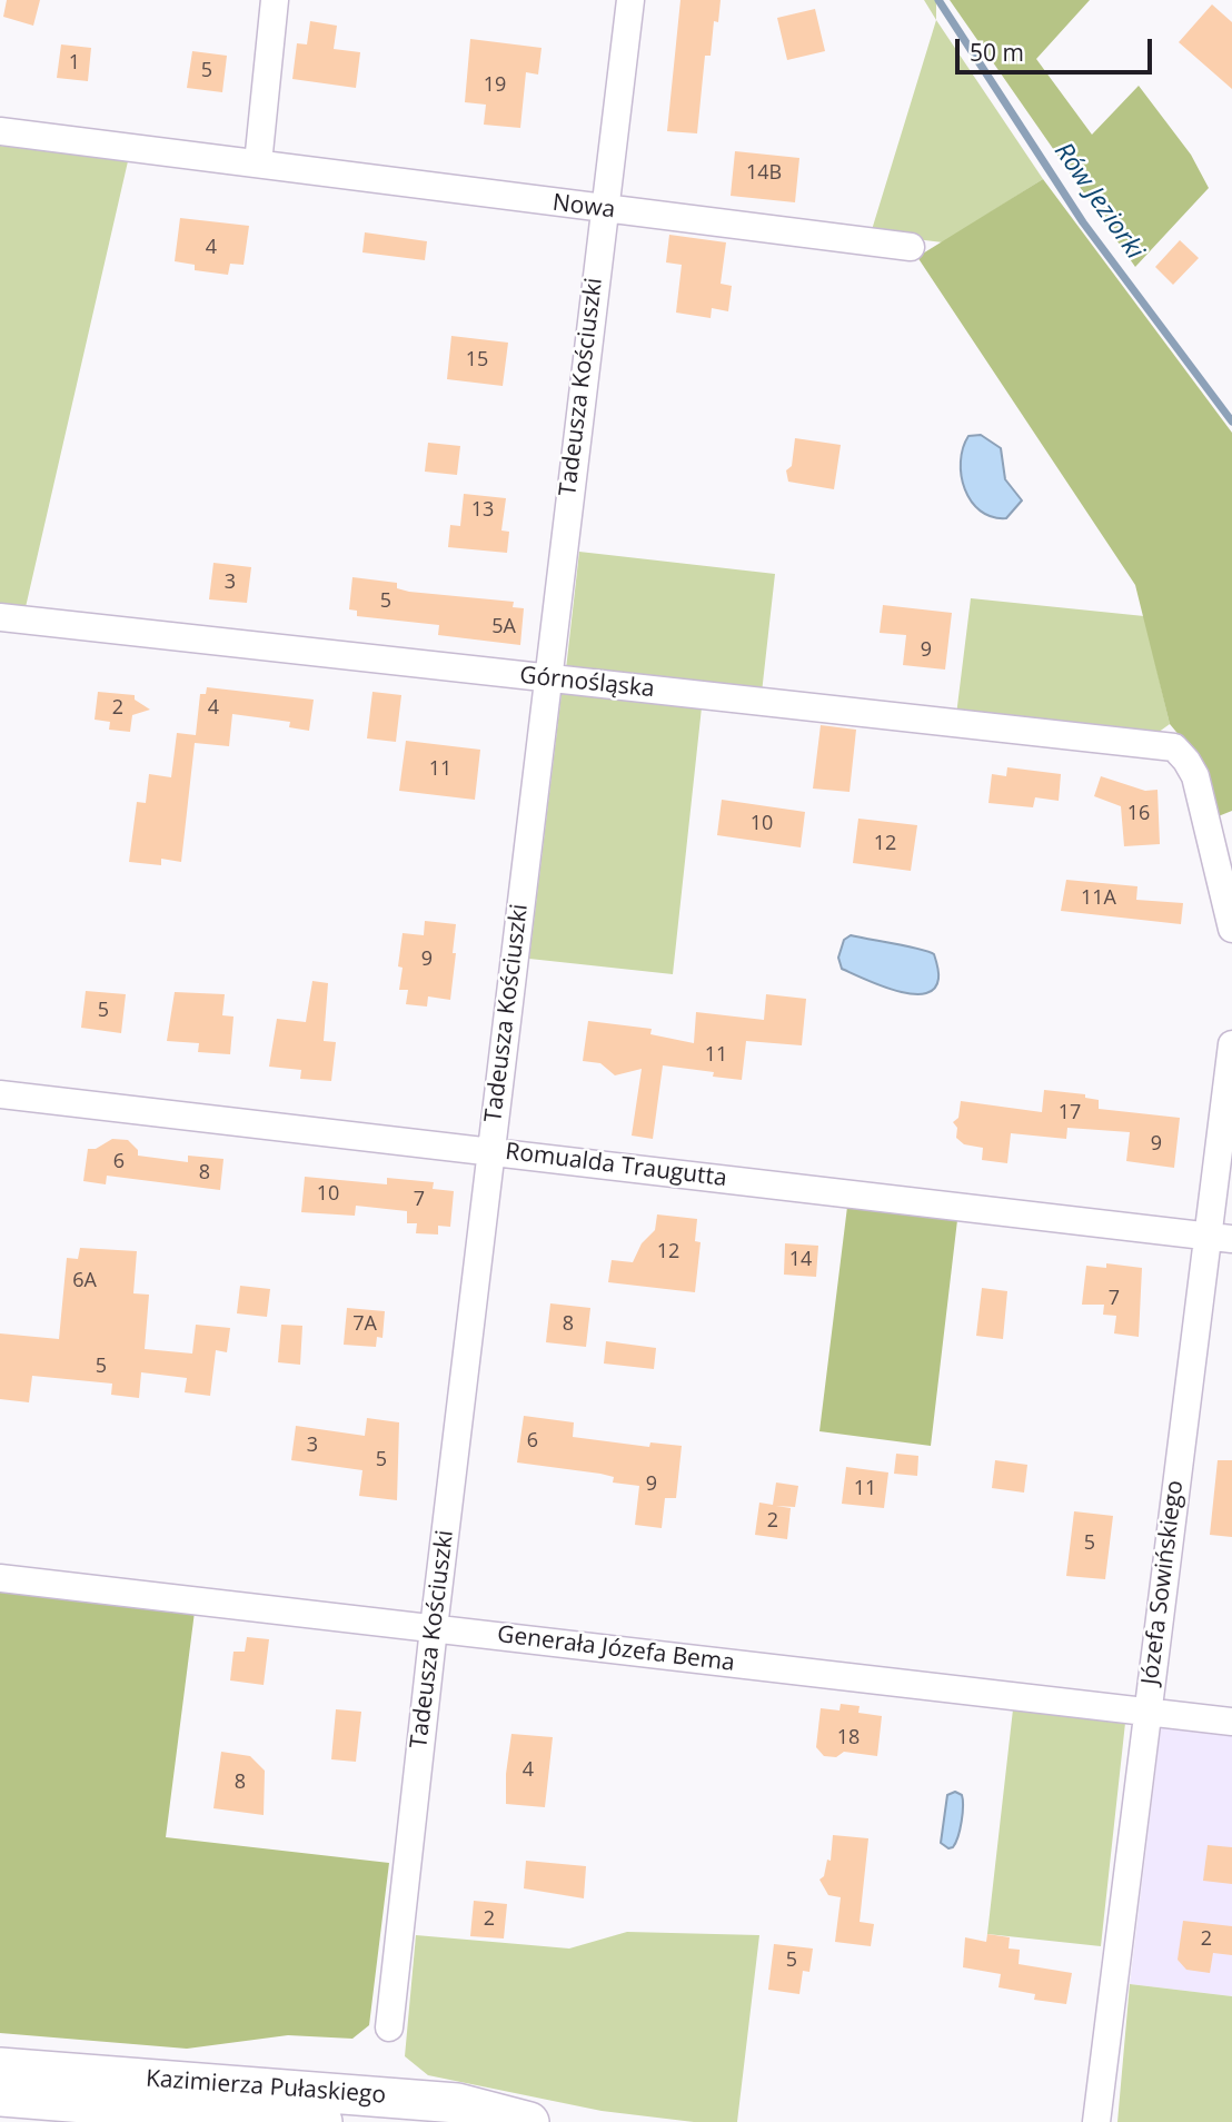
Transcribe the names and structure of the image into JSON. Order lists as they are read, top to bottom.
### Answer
{
  "streets": {
    "main road": ["Kazimierza Pułaskiego"],
    "street": [
      "Nowa",
      "Tadeusza Kościuszki",
      "Górnośląska",
      "Romualda Traugutta",
      "Józefa Sowińskiego",
      "Generała Józefa Bema"
    ]
  },
  "crossings": [
    ["Nowa", "Tadeusza Kościuszki"],
    ["Tadeusza Kościuszki", "Górnośląska"],
    ["Tadeusza Kościuszki", "Romualda Traugutta"],
    ["Tadeusza Kościuszki", "Generała Józefa Bema"],
    ["Romualda Traugutta", "Józefa Sowińskiego"],
    ["Józefa Sowińskiego", "Generała Józefa Bema"]
  ],
  "water": ["Rów Jeziorki"],
  "house_numbers": [
    "1",
    "5",
    "19",
    "14B",
    "4",
    "15",
    "13",
    "3",
    "5",
    "5A",
    "9",
    "2",
    "4",
    "11",
    "16",
    "10",
    "12",
    "11A",
    "9",
    "5",
    "11",
    "17",
    "9",
    "6",
    "8",
    "10",
    "7",
    "12",
    "14",
    "6A",
    "7",
    "7A",
    "8",
    "5",
    "6",
    "3",
    "5",
    "9",
    "11",
    "2",
    "5",
    "18",
    "4",
    "8",
    "2",
    "2",
    "5"
  ],
  "scale_bar": "50 m"
}
